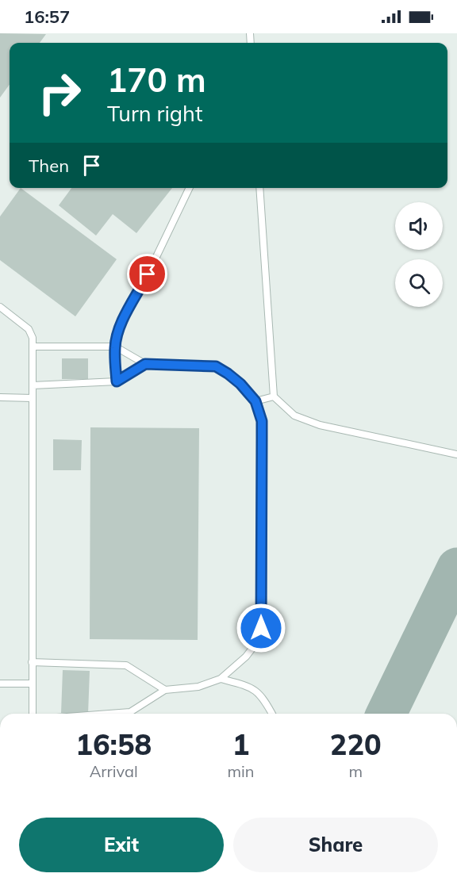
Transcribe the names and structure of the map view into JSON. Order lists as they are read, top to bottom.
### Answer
{
  "page": {
    "status": "16:57",
    "turn": ["170 m", "Turn right"],
    "then": "Then",
    "eta": [
      "16:58",
      "Arrival",
      "1",
      "min",
      "220",
      "m"
    ],
    "buttons": ["Exit", "Share"]
  }
}
